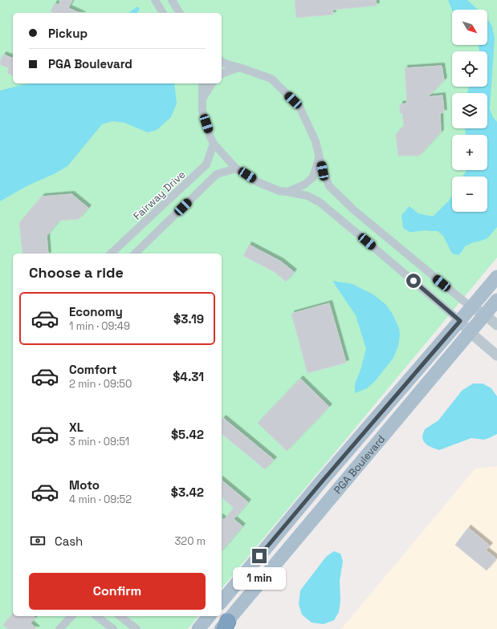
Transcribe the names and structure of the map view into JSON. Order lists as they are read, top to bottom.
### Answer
{
  "streets": {
    "main road": ["PGA Boulevard"],
    "street": ["Fairway Drive"]
  },
  "north": "bottom right",
  "page": {
    "map_buttons": ["+", "−"],
    "banner": ["Pickup", "PGA Boulevard"],
    "heading": "Choose a ride",
    "list": [
      {
        "name": "Economy",
        "note": "1 min · 09:49",
        "value": "$3.19"
      },
      {
        "name": "Comfort",
        "note": "2 min · 09:50",
        "value": "$4.31"
      },
      {
        "name": "XL",
        "note": "3 min · 09:51",
        "value": "$5.42"
      },
      {
        "name": "Moto",
        "note": "4 min · 09:52",
        "value": "$3.42"
      }
    ],
    "pay": ["Cash", "320 m"],
    "buttons": "Confirm",
    "bubble": "1 min"
  }
}
